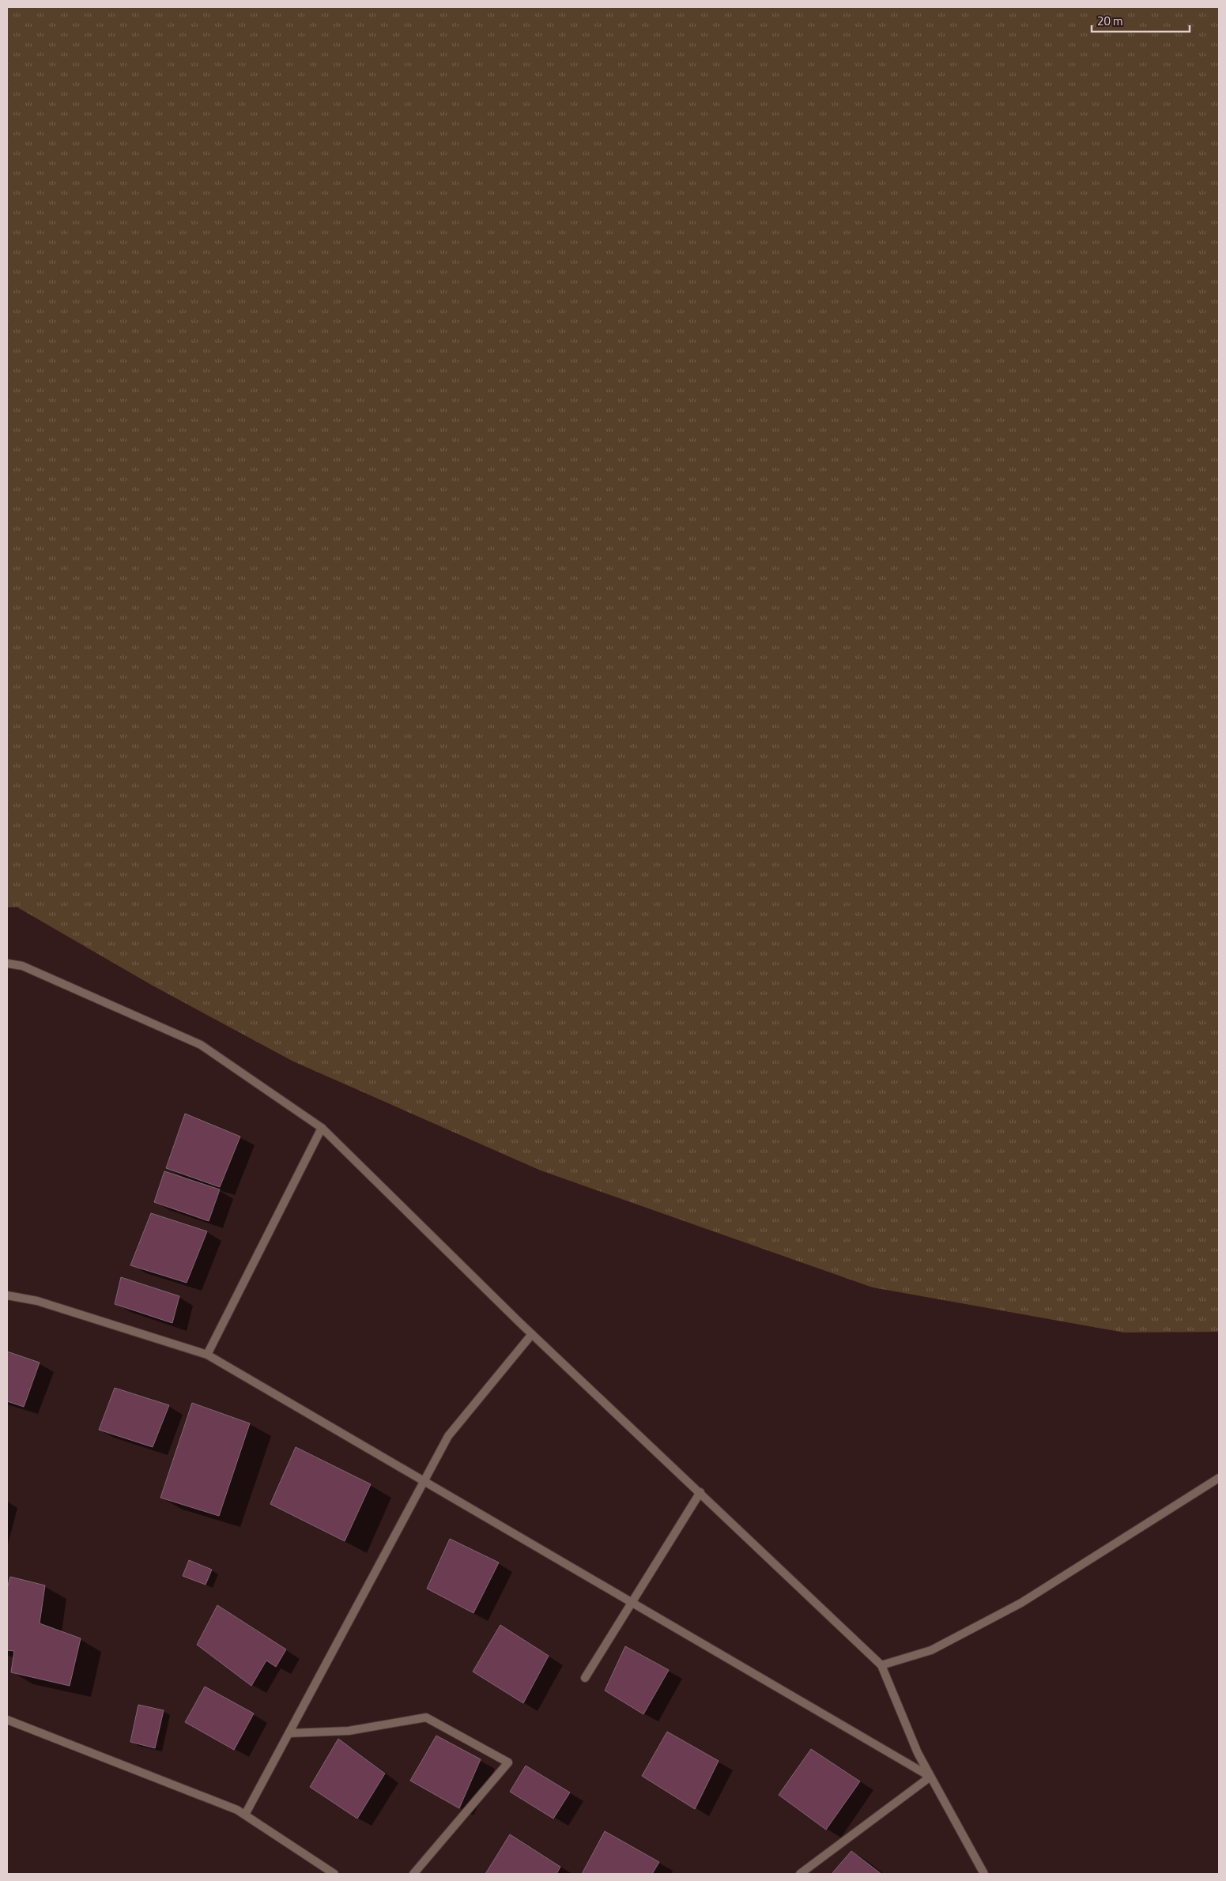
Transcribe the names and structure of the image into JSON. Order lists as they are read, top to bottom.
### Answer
{
  "scale_bar": "20 m"
}
